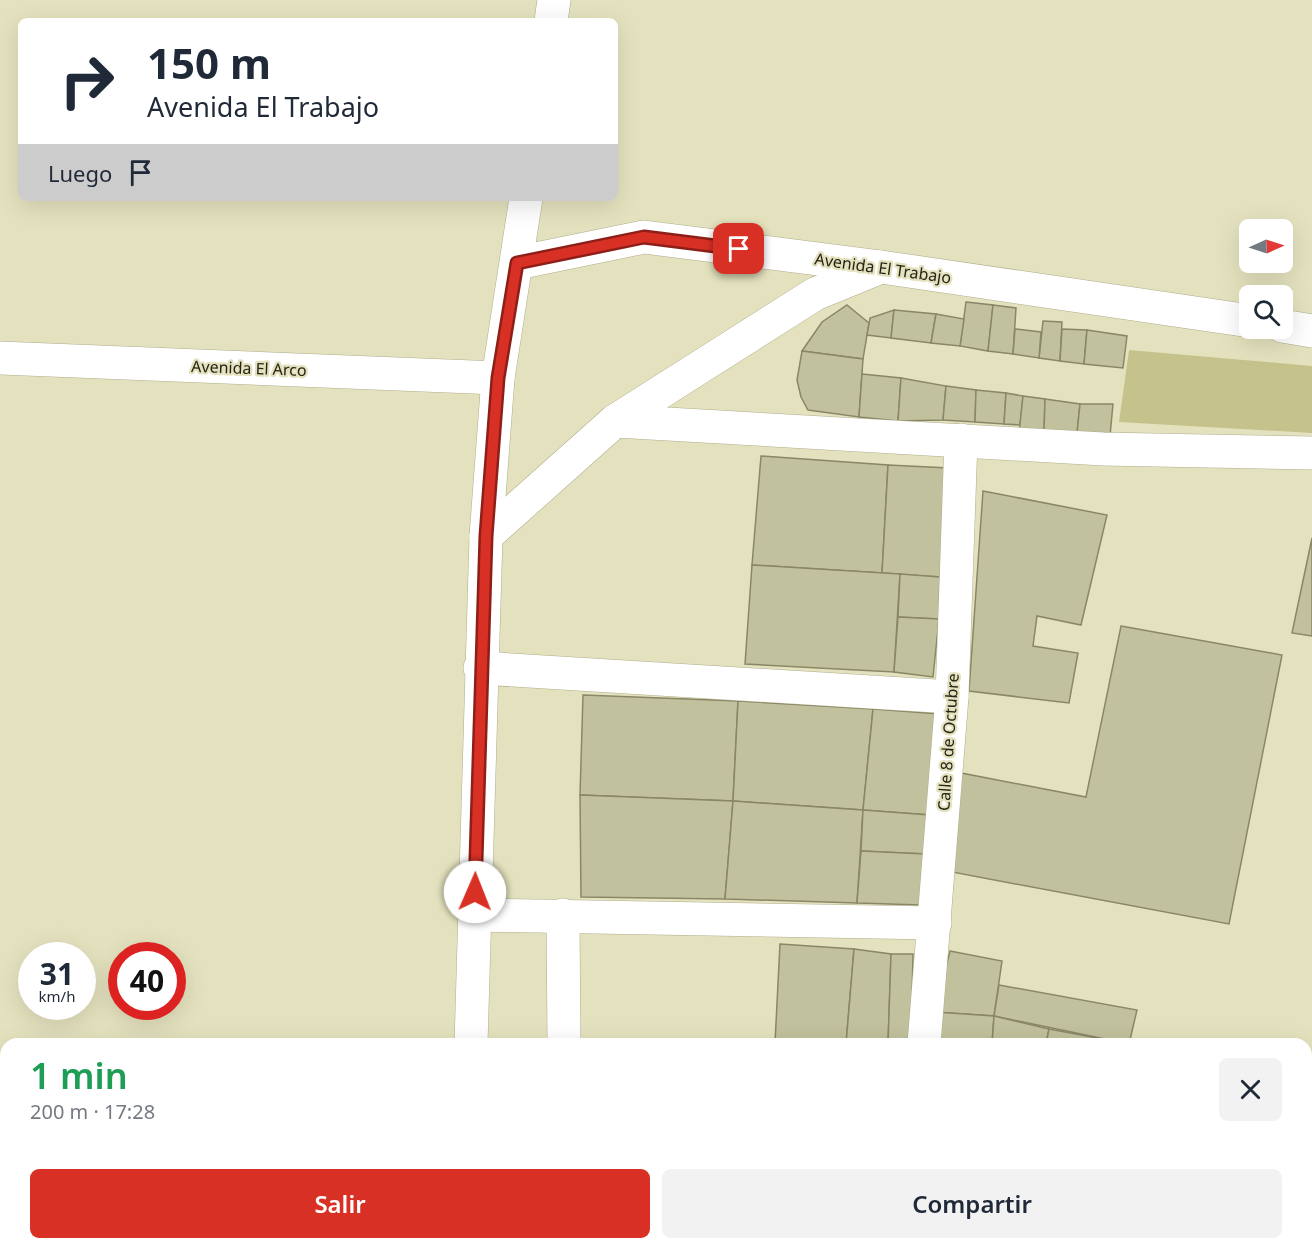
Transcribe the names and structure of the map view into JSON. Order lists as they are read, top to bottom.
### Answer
{
  "streets": {
    "street": ["Avenida El Trabajo", "Avenida El Arco", "Calle 8 de Octubre"]
  },
  "north": "right",
  "page": {
    "turn": ["150 m", "Avenida El Trabajo"],
    "then": "Luego",
    "speed": "31 km/h",
    "limit": "40",
    "heading": ["1 min", "200 m · 17:28"],
    "buttons": ["Salir", "Compartir"]
  }
}
